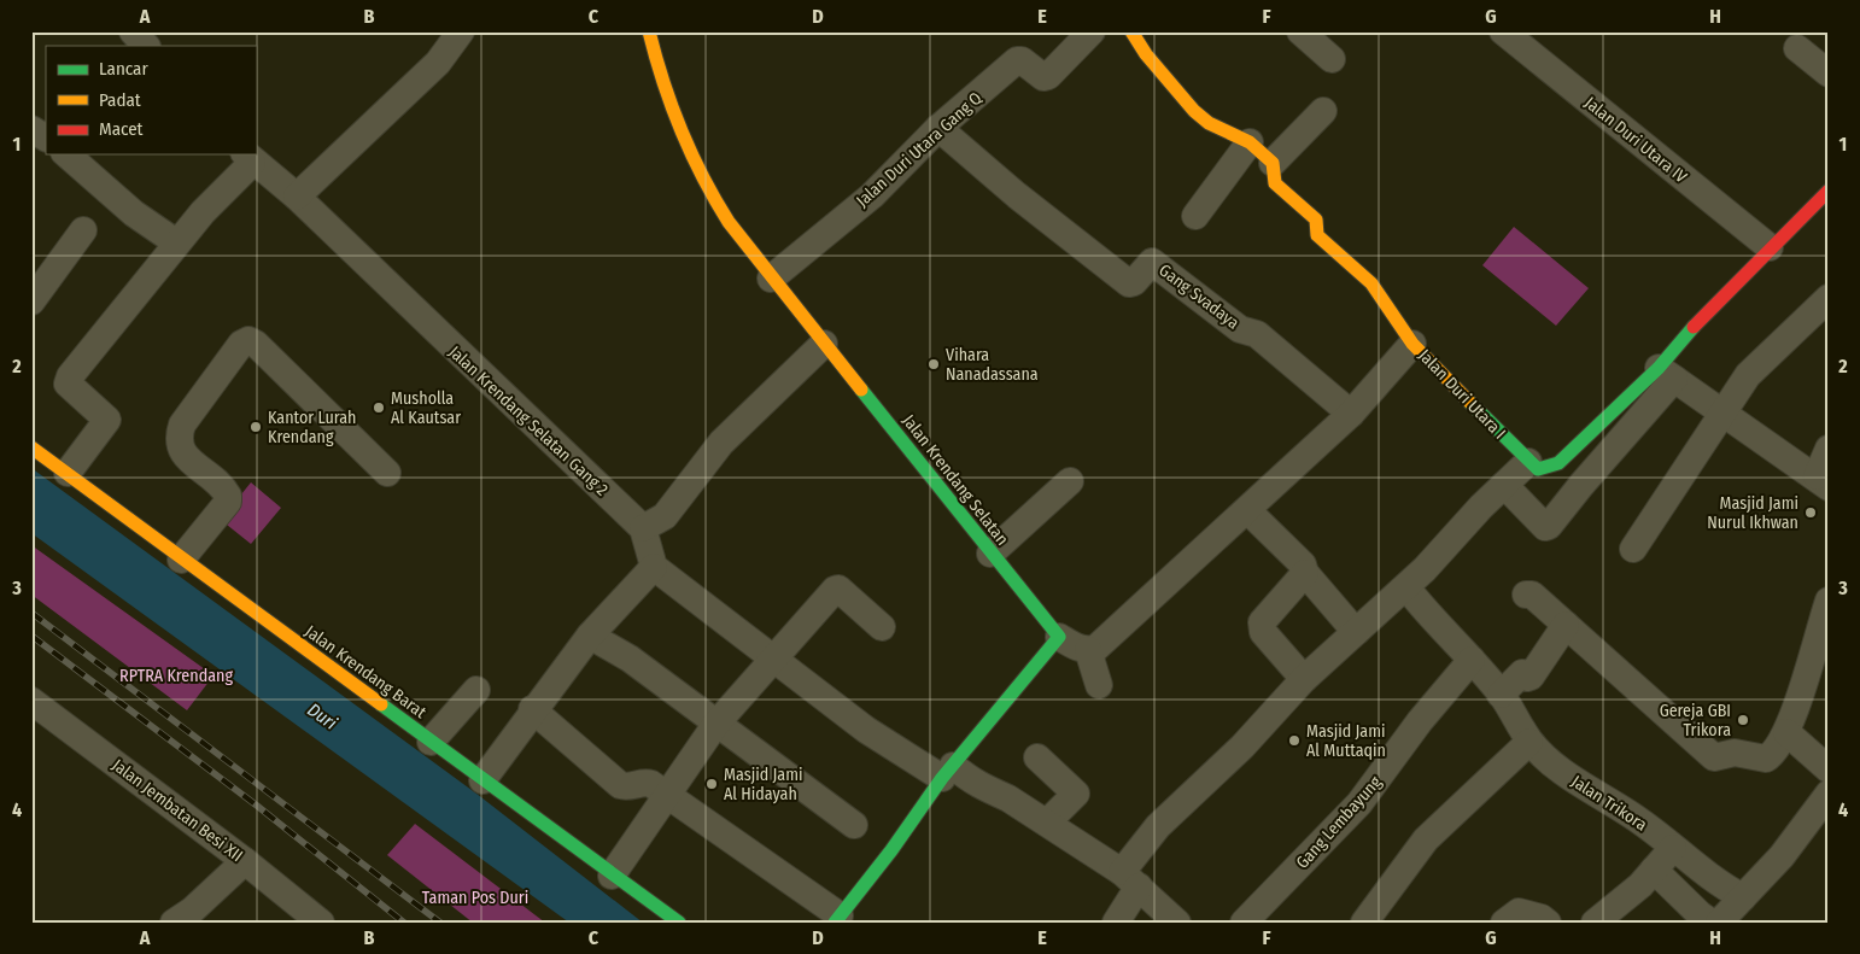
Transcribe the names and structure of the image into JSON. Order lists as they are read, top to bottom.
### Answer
{
  "streets": {
    "street": [
      "Jalan Duri Utara IV",
      "Jalan Duri Utara Gang Q",
      "Gang Svadaya",
      "Jalan Duri Utara I",
      "Jalan Krendang Selatan Gang 2",
      "Jalan Krendang Selatan",
      "Jalan Krendang Barat",
      "Jalan Trikora",
      "Jalan Jembatan Besi XII",
      "Gang Lembayung"
    ]
  },
  "crossings": [
    ["Jalan Duri Utara Gang Q", "Gang Svadaya"],
    ["Jalan Duri Utara Gang Q", "Jalan Krendang Selatan"],
    ["Gang Svadaya", "Jalan Duri Utara I"],
    ["Jalan Trikora", "Gang Lembayung"]
  ],
  "water": ["Duri"],
  "parks": ["RPTRA Krendang", "Taman Pos Duri"],
  "places": [
    "Vihara Nanadassana",
    "Musholla Al Kautsar",
    "Kantor Lurah Krendang",
    "Masjid Jami Nurul Ikhwan",
    "Gereja GBI Trikora",
    "Masjid Jami Al Muttaqin",
    "Masjid Jami Al Hidayah"
  ],
  "legend": ["Lancar", "Padat", "Macet"],
  "grid": {
    "columns": [
      "A",
      "B",
      "C",
      "D",
      "E",
      "F",
      "G",
      "H"
    ],
    "rows": [
      "1",
      "2",
      "3",
      "4"
    ]
  }
}
